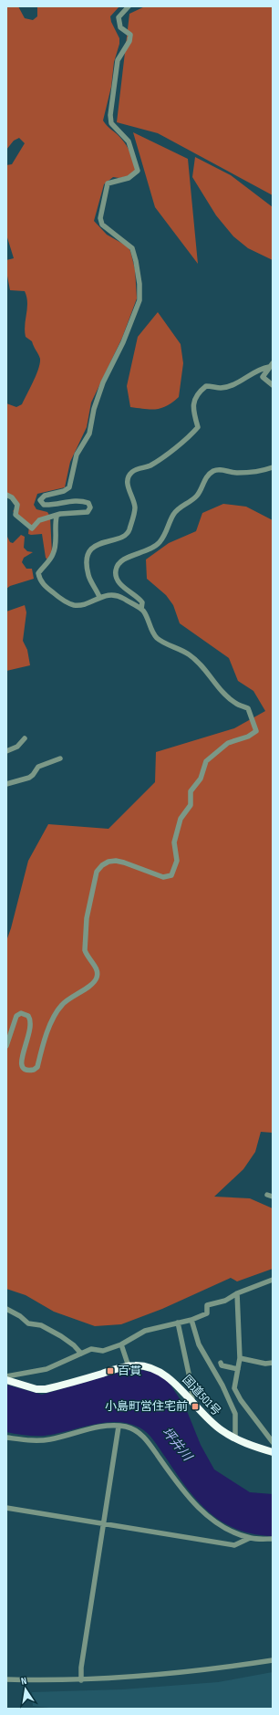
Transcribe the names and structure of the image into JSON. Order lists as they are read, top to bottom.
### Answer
{
  "streets": {
    "highway": ["国道501号"]
  },
  "water": ["坪井川"],
  "places": {
    "transit": ["百貫", "小島町営住宅前"]
  },
  "north": "top"
}
